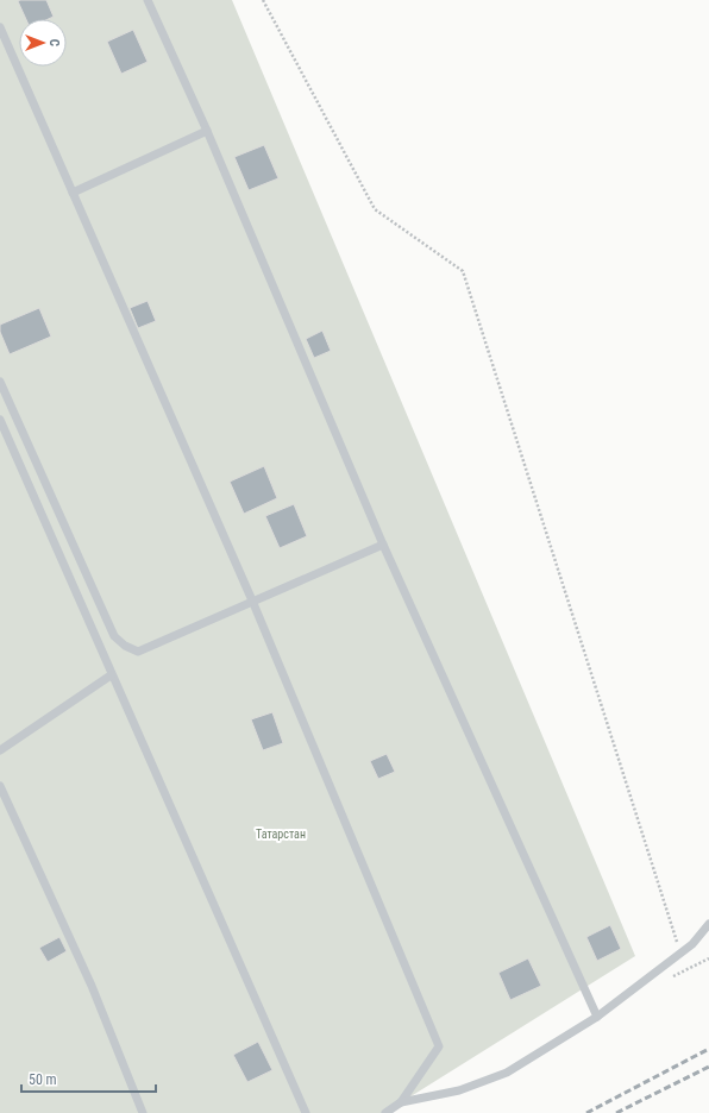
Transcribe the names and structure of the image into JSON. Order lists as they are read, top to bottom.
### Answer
{
  "parks": ["Татарстан"],
  "scale_bar": "50 m",
  "north": "right"
}
